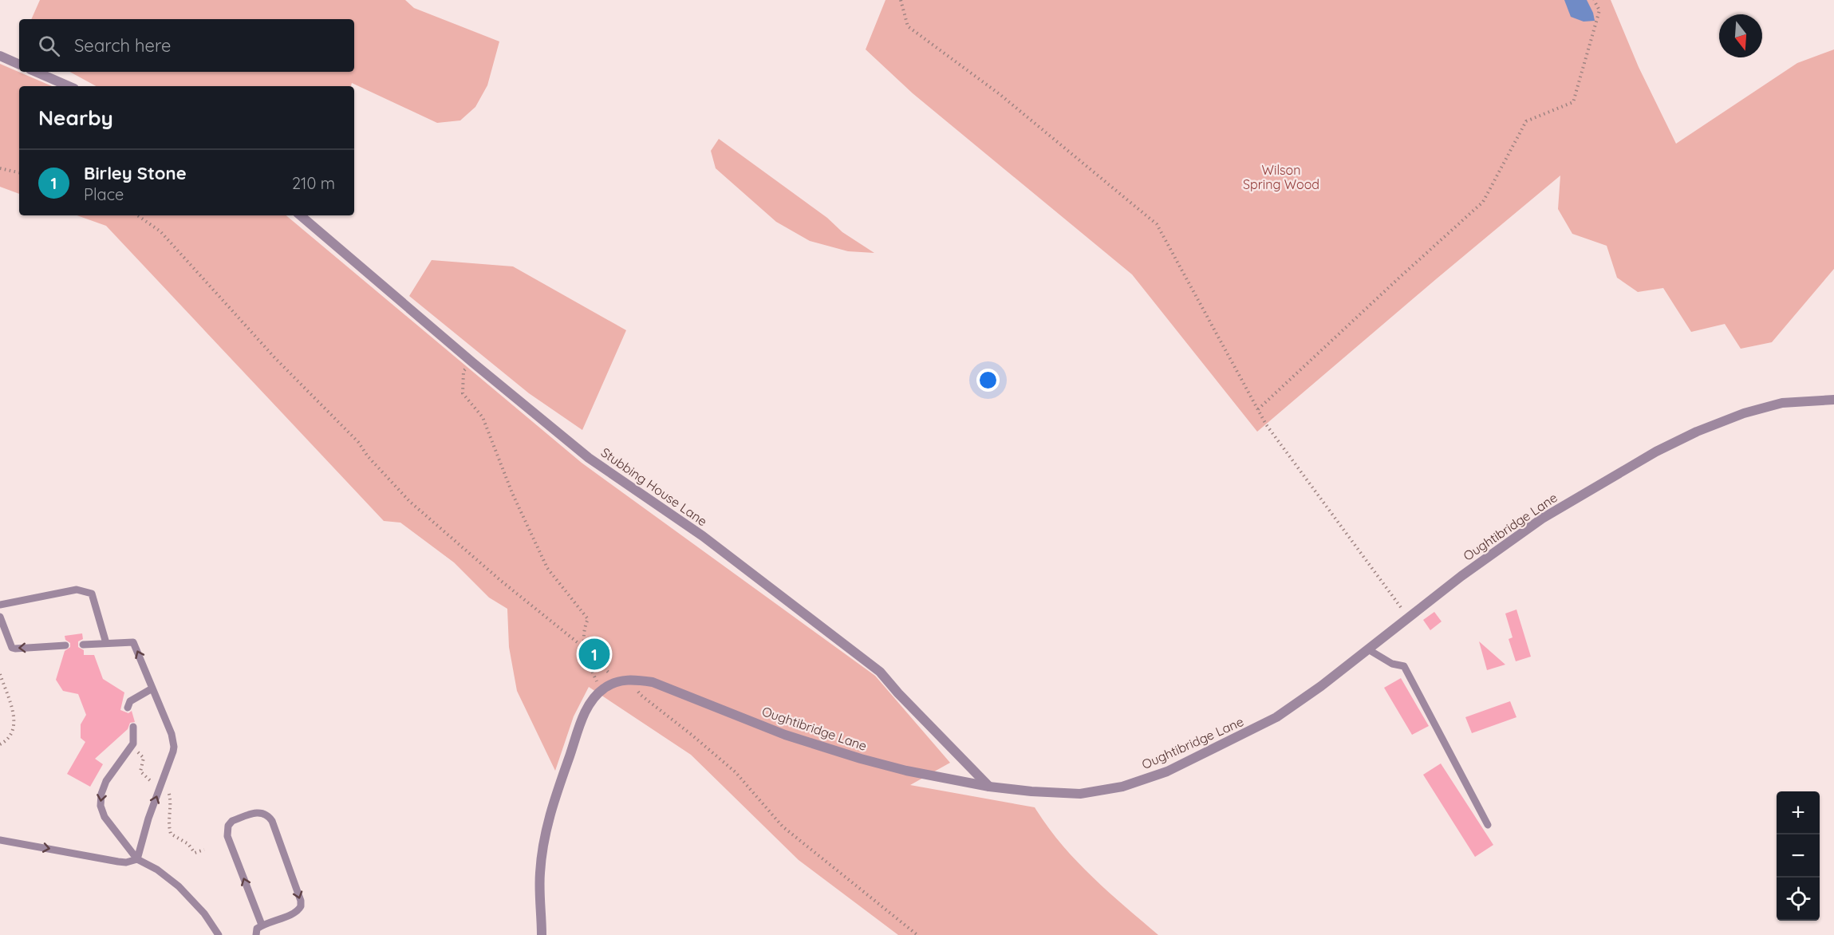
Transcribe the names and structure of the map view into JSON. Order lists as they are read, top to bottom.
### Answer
{
  "streets": {
    "street": ["Stubbing House Lane", "Oughtibridge Lane"]
  },
  "crossings": [
    ["Stubbing House Lane", "Oughtibridge Lane"]
  ],
  "parks": ["Wilson Spring Wood"],
  "north": "bottom",
  "page": {
    "search": "Search here",
    "heading": "Nearby",
    "list": [
      {
        "mark": "1",
        "name": "Birley Stone",
        "note": "Place",
        "value": "210 m"
      }
    ],
    "pins": "1",
    "map_buttons": ["+", "−"]
  }
}
